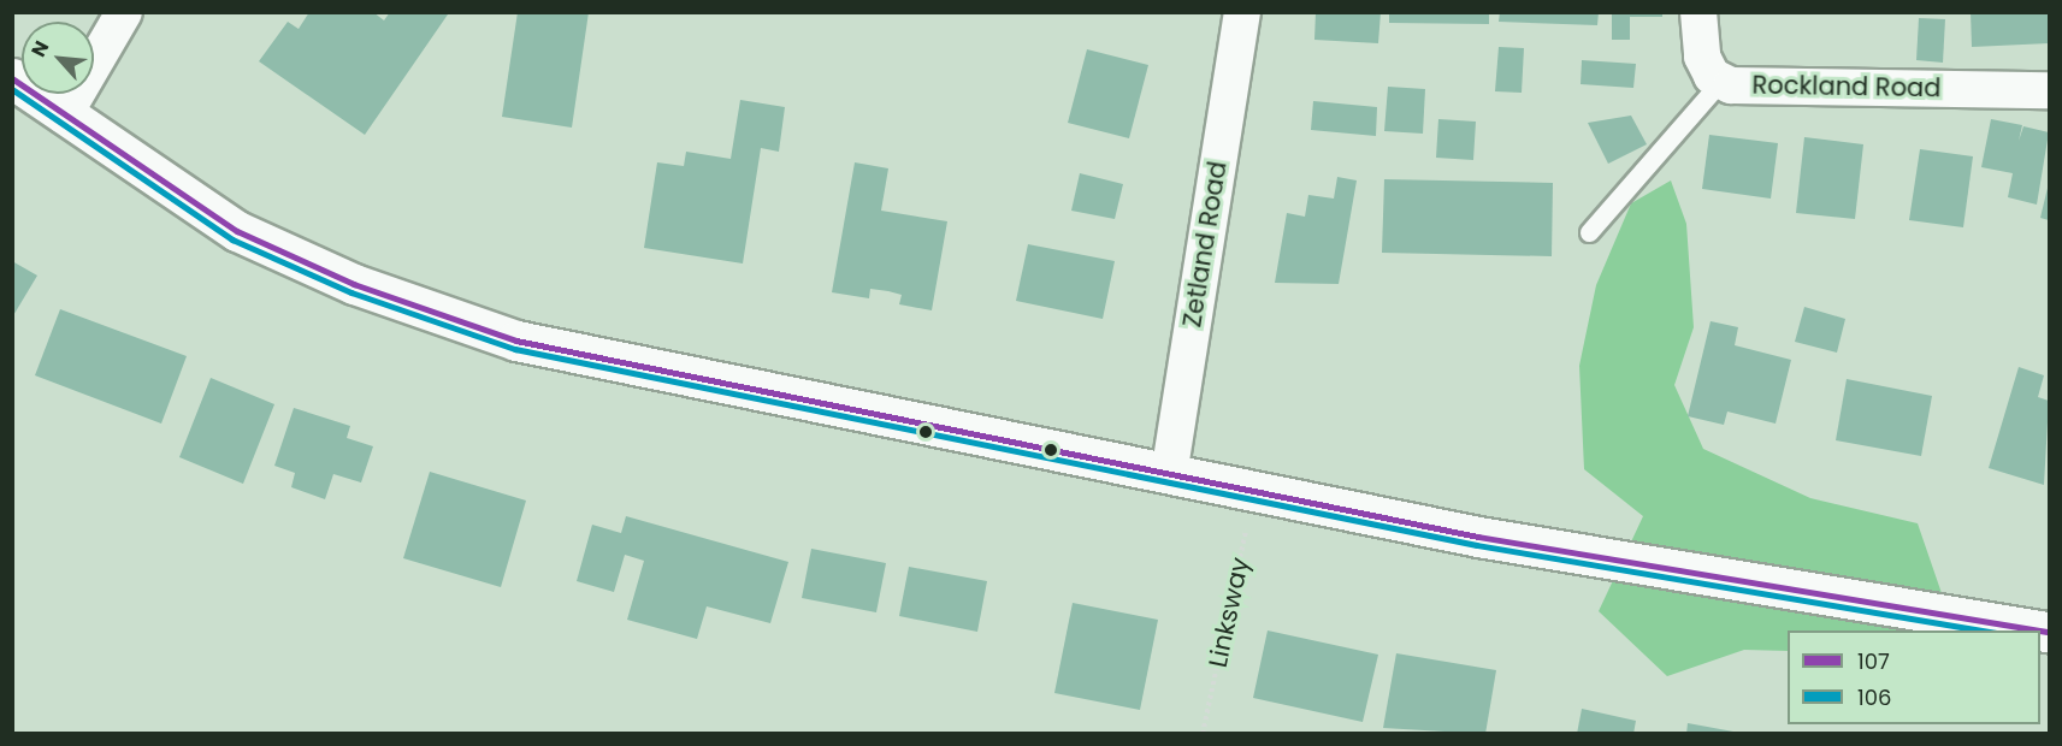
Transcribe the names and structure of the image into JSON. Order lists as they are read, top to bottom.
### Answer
{
  "streets": {
    "street": ["Rockland Road", "Zetland Road"],
    "path": ["Linksway"]
  },
  "lines": ["transit line 107", "transit line 106"],
  "legend": ["107", "106"],
  "north": "top left"
}
